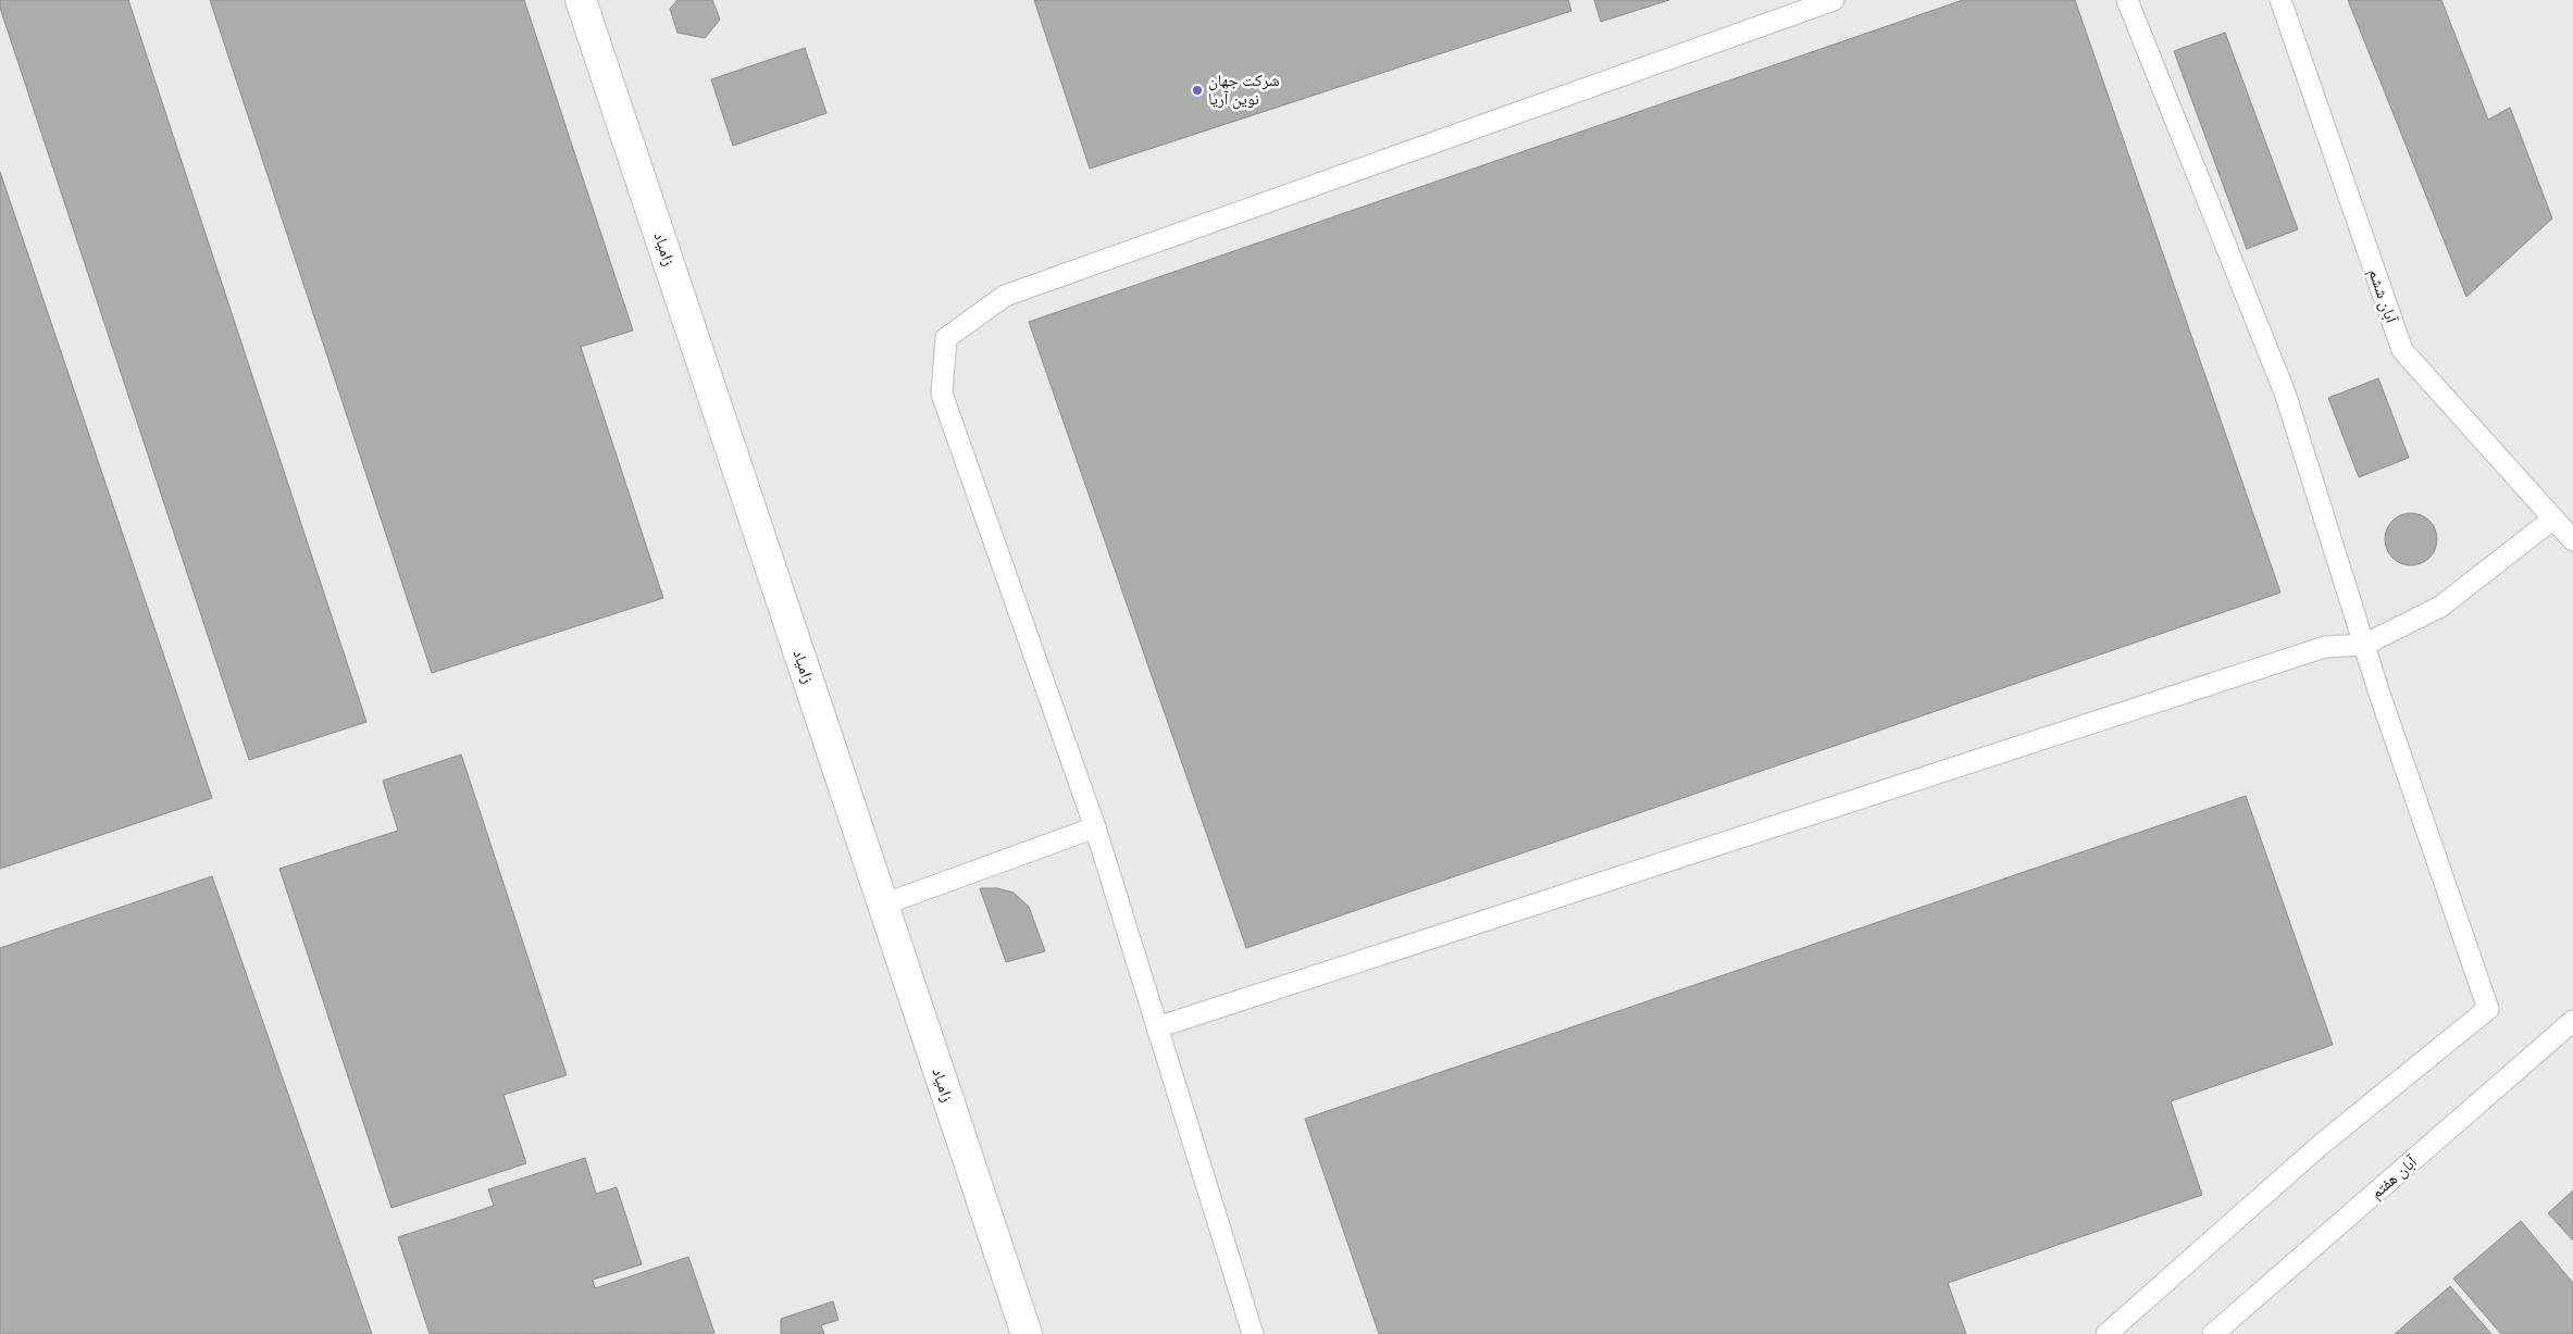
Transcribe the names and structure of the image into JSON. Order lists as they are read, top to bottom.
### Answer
{
  "streets": {
    "street": ["زامیاد"],
    "lane": ["آبان ششم", "آبان هفتم"]
  },
  "places": ["شرکت جهان نوین آریا"]
}
